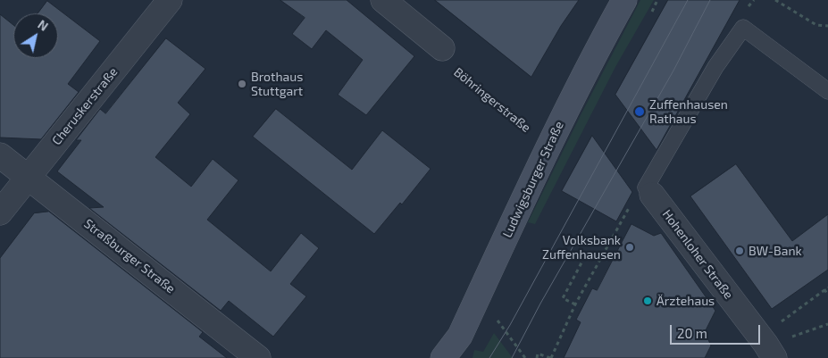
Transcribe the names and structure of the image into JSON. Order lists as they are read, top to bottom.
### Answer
{
  "streets": {
    "main road": ["Ludwigsburger Straße"],
    "street": ["Cheruskerstraße", "Hohenloher Straße", "Straßburger Straße"],
    "path": ["Böhringerstraße"]
  },
  "crossings": [
    ["Böhringerstraße", "Ludwigsburger Straße"],
    ["Cheruskerstraße", "Straßburger Straße"]
  ],
  "places": [
    "Brothaus Stuttgart",
    "Zuffenhausen Rathaus",
    "Volksbank Zuffenhausen",
    "BW-Bank",
    "Ärztehaus"
  ],
  "scale_bar": "20 m",
  "north": "top right"
}
